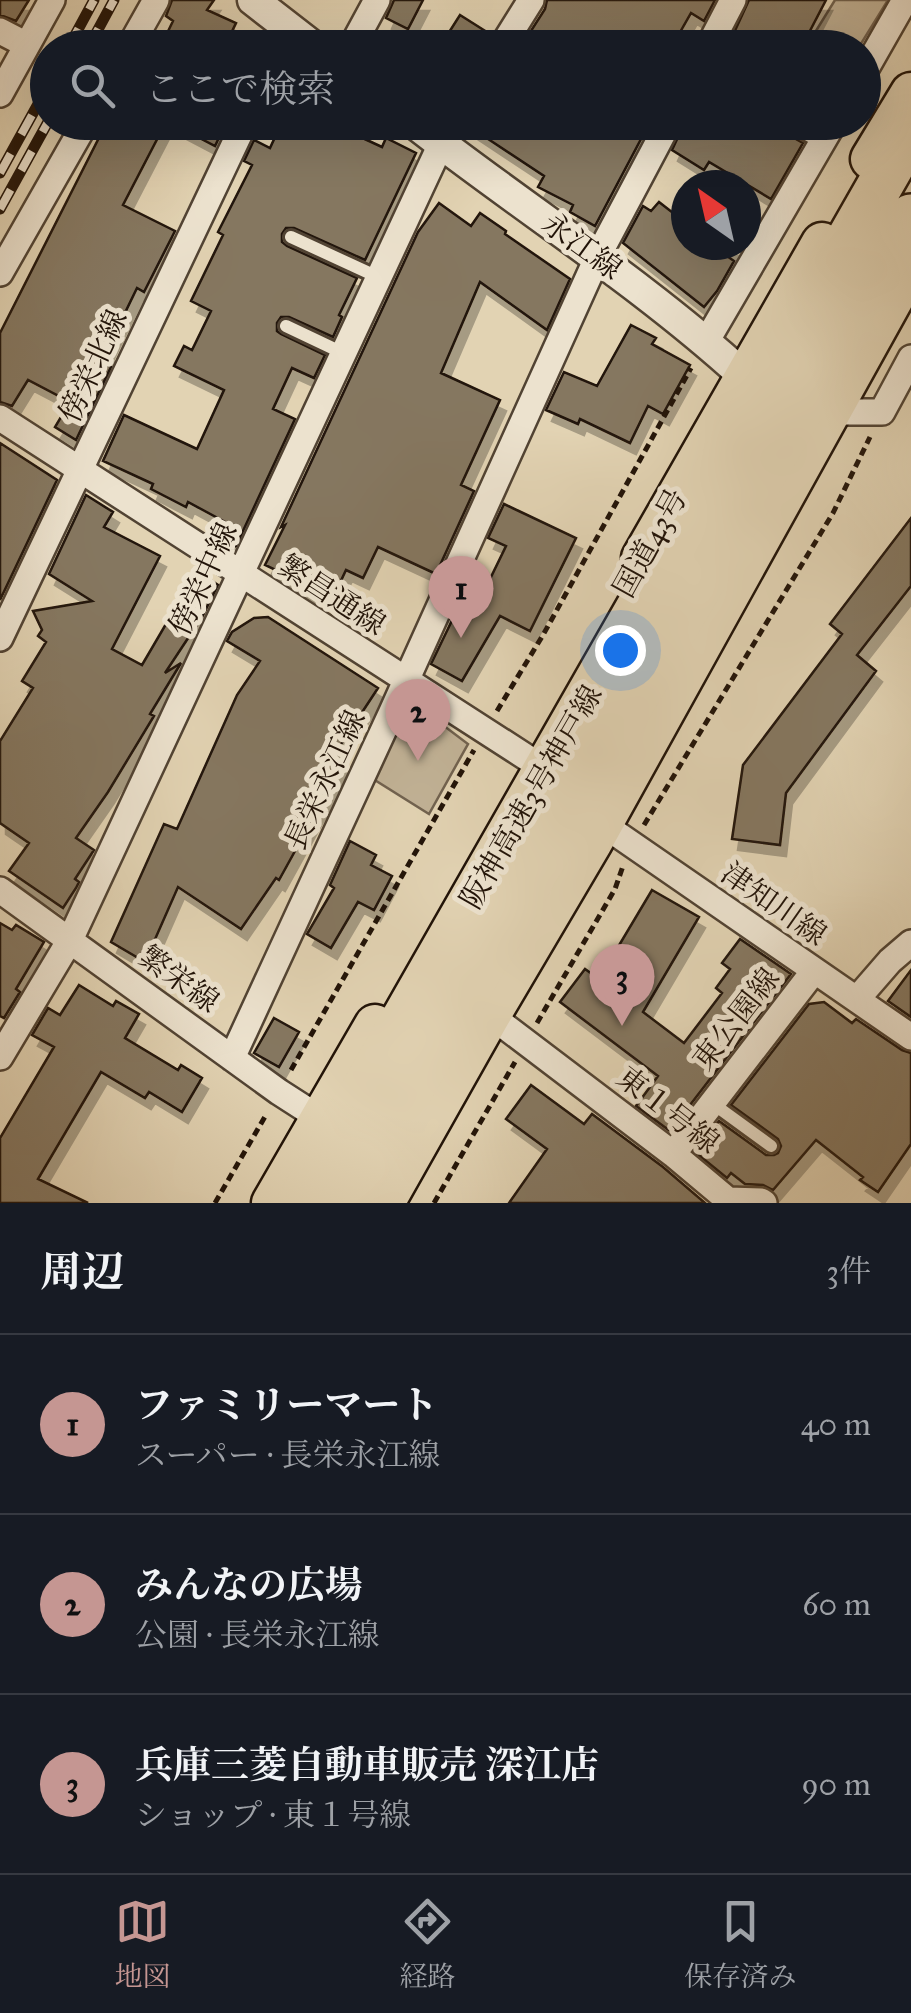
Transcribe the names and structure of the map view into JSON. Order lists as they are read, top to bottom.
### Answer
{
  "streets": {
    "highway": ["国道43号", "阪神高速3号神戸線"],
    "street": [
      "永江線",
      "傍栄北線",
      "傍栄中線",
      "繁昌通線",
      "長栄永江線",
      "津知川線",
      "繁栄線",
      "東公園線",
      "東１号線"
    ]
  },
  "crossings": [
    ["永江線", "国道43号"],
    ["永江線", "長栄永江線"],
    ["傍栄北線", "繁昌通線"],
    ["国道43号", "繁昌通線"],
    ["国道43号", "繁栄線"],
    ["傍栄中線", "繁昌通線"],
    ["傍栄中線", "繁栄線"],
    ["繁昌通線", "長栄永江線"],
    ["長栄永江線", "繁栄線"],
    ["津知川線", "東公園線"],
    ["東公園線", "東１号線"]
  ],
  "north": "top left",
  "page": {
    "search": "ここで検索",
    "pins": ["1", "2", "3"],
    "heading": ["周辺", "3件"],
    "list": [
      {
        "mark": "1",
        "name": "ファミリーマート",
        "note": "スーパー · 長栄永江線",
        "value": "40 m"
      },
      {
        "mark": "2",
        "name": "みんなの広場",
        "note": "公園 · 長栄永江線",
        "value": "60 m"
      },
      {
        "mark": "3",
        "name": "兵庫三菱自動車販売 深江店",
        "note": "ショップ · 東１号線",
        "value": "90 m"
      }
    ],
    "nav": ["地図", "経路", "保存済み"]
  }
}
